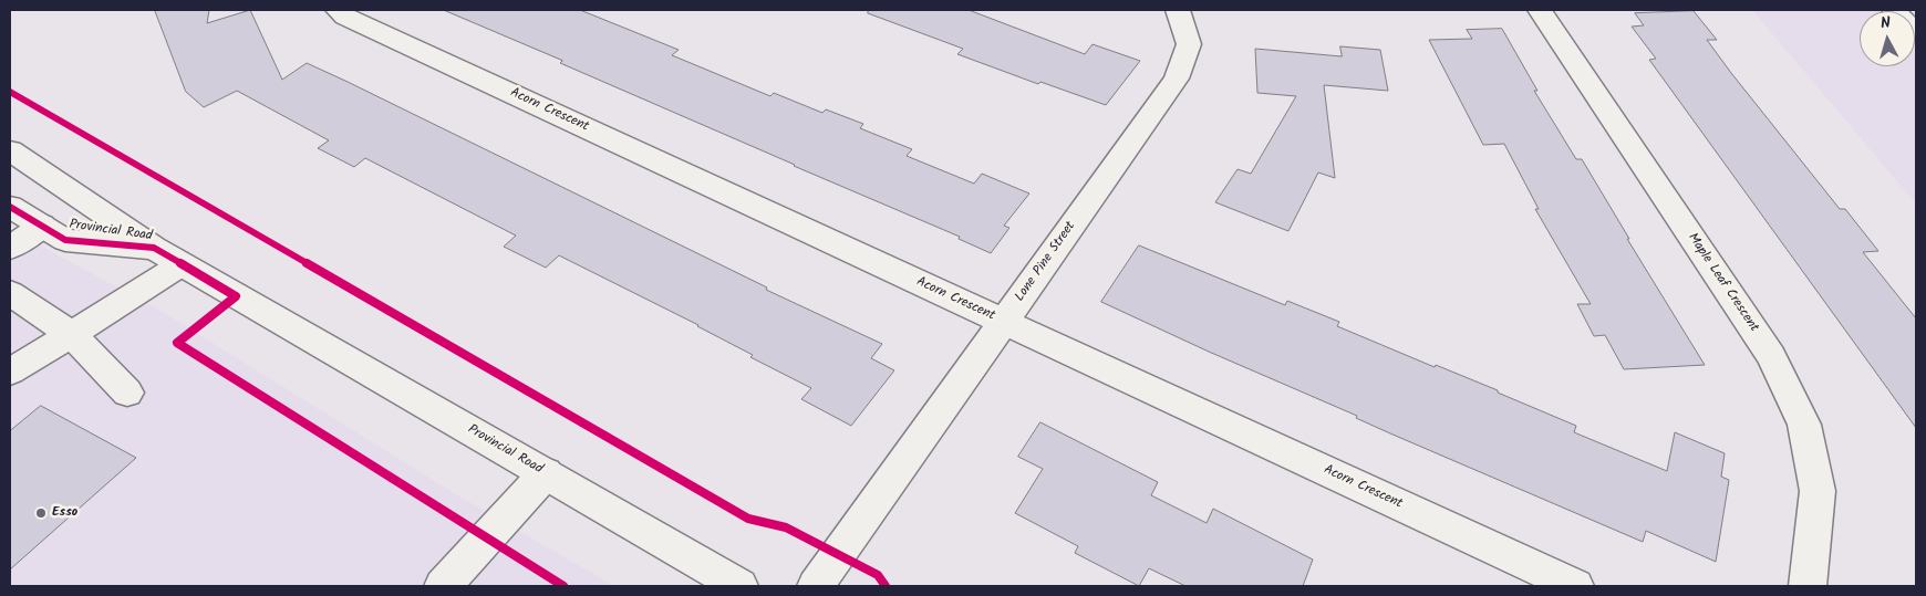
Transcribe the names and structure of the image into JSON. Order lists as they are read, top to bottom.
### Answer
{
  "streets": {
    "street": [
      "Acorn Crescent",
      "Provincial Road",
      "Lone Pine Street",
      "Maple Leaf Crescent"
    ]
  },
  "crossings": [
    ["Acorn Crescent", "Lone Pine Street"]
  ],
  "places": ["Esso"],
  "north": "top"
}
